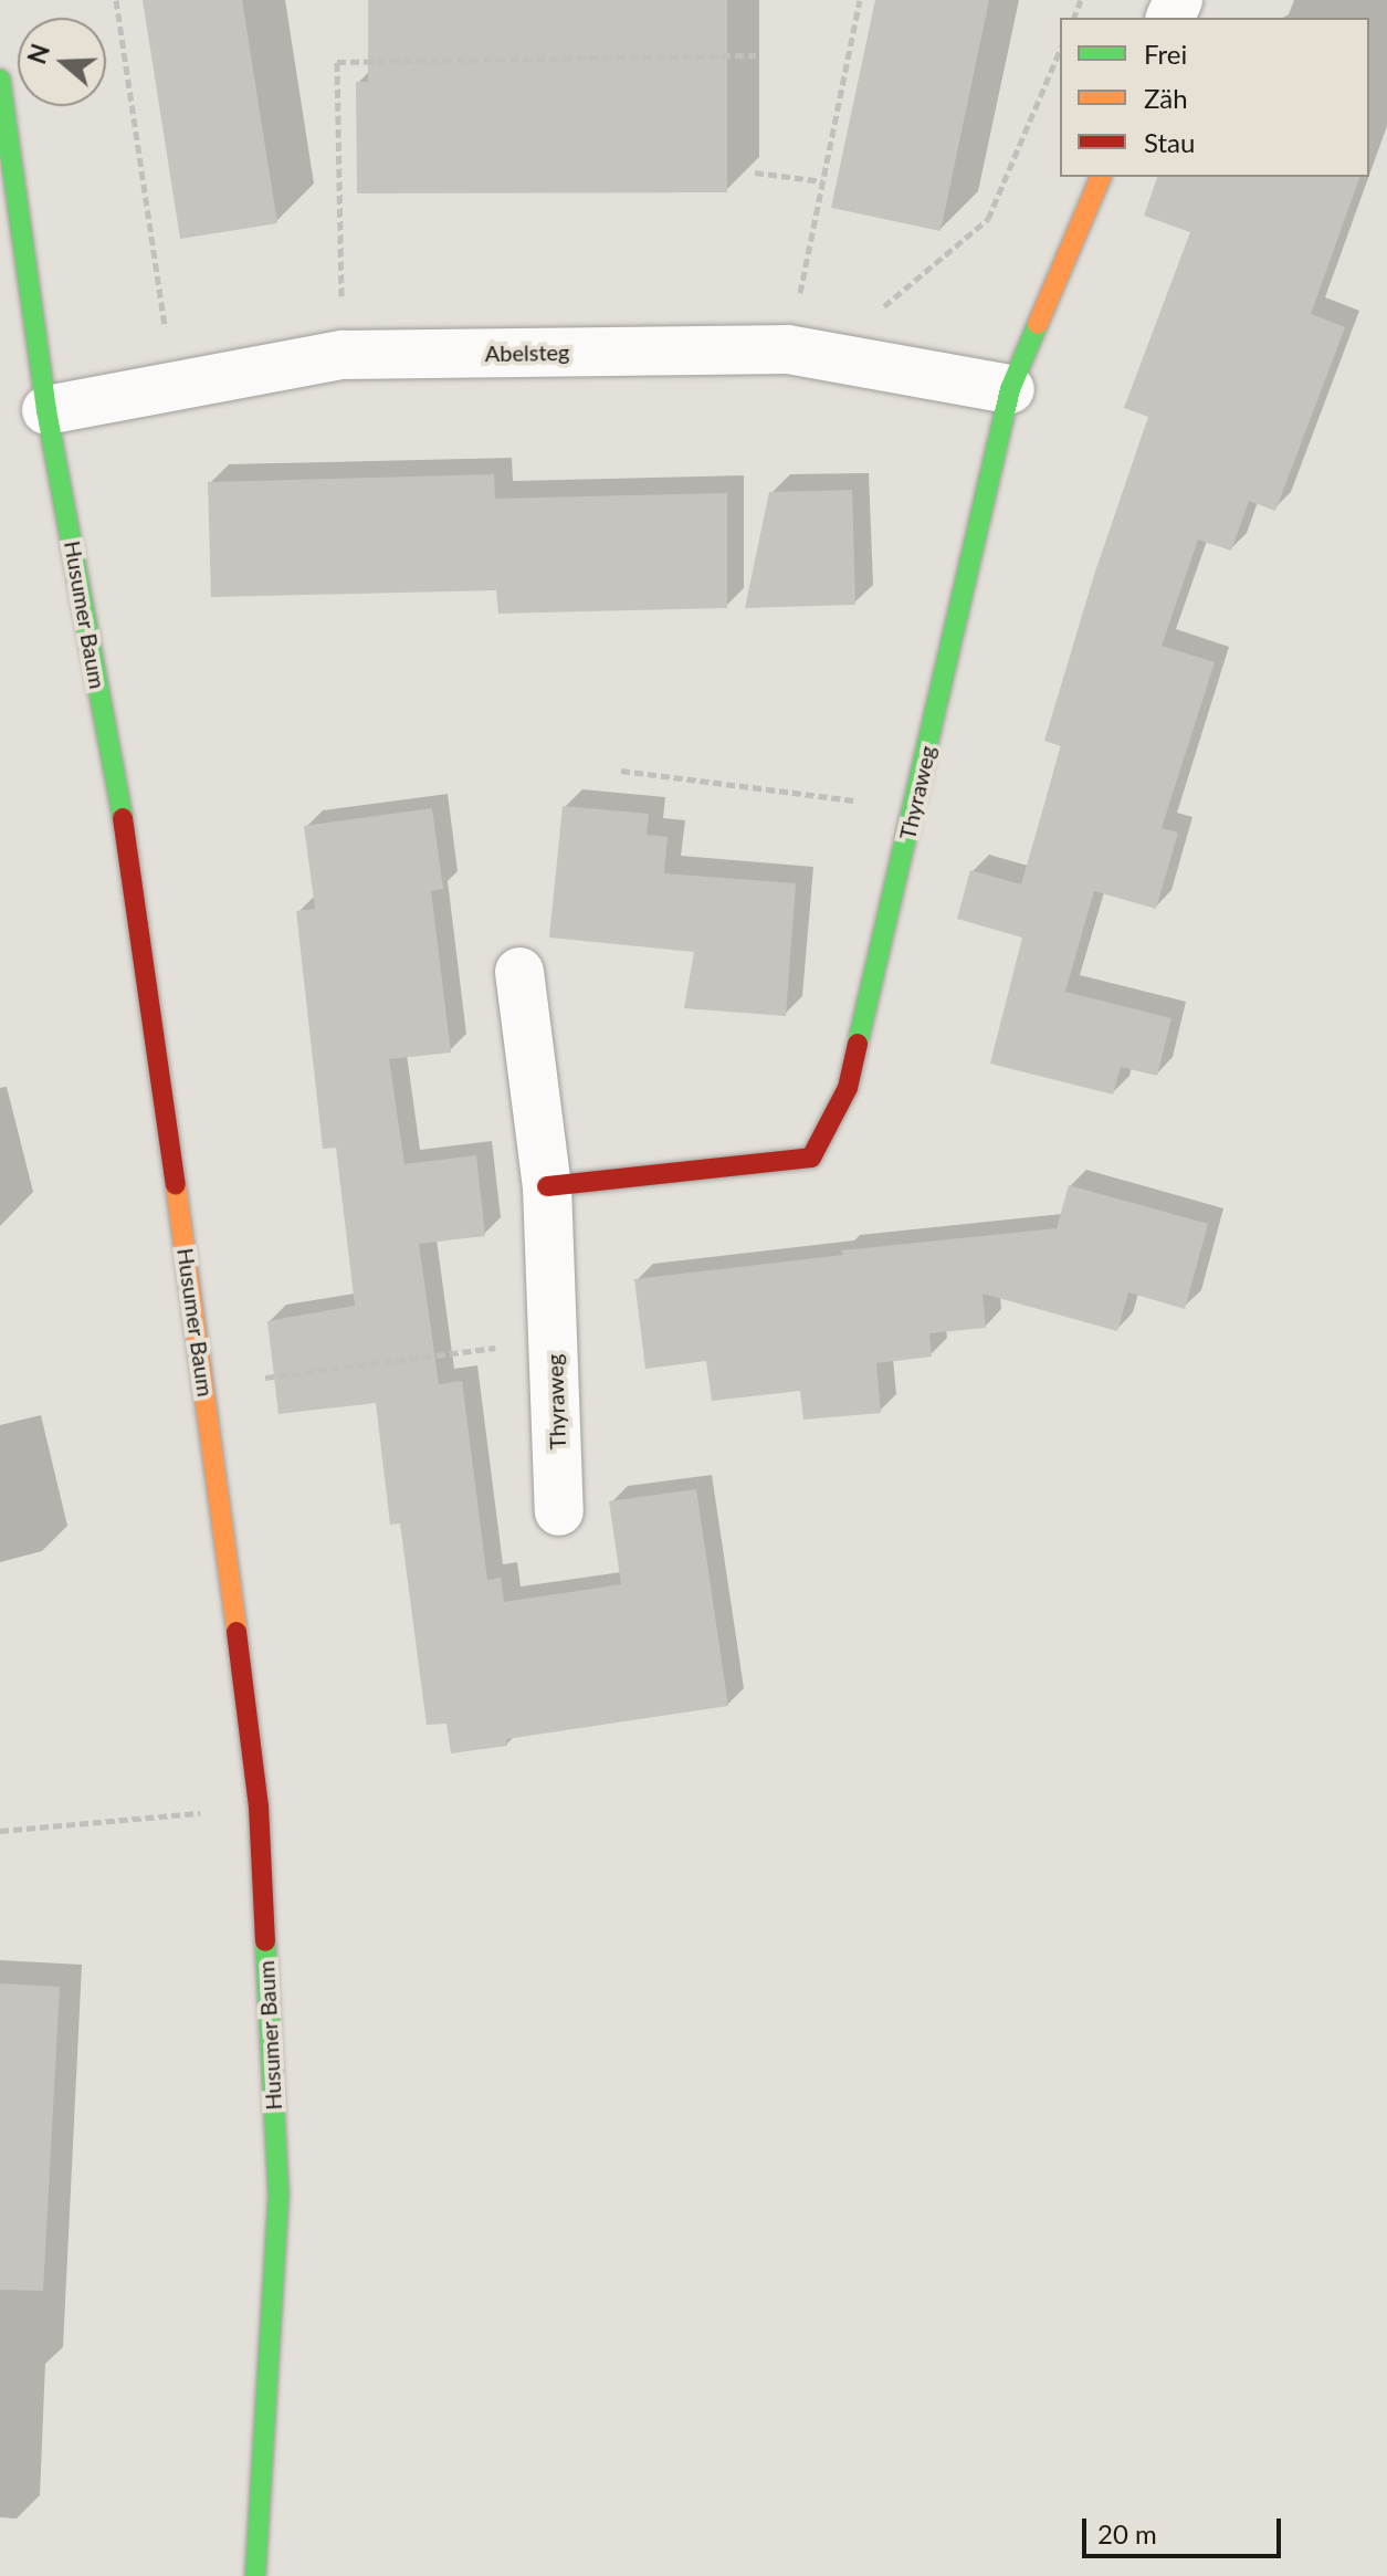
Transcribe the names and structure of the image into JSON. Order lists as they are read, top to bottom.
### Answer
{
  "streets": {
    "street": ["Abelsteg", "Husumer Baum", "Thyraweg"]
  },
  "crossings": [
    ["Abelsteg", "Husumer Baum"],
    ["Abelsteg", "Thyraweg"]
  ],
  "legend": ["Frei", "Zäh", "Stau"],
  "scale_bar": "20 m",
  "north": "left"
}
